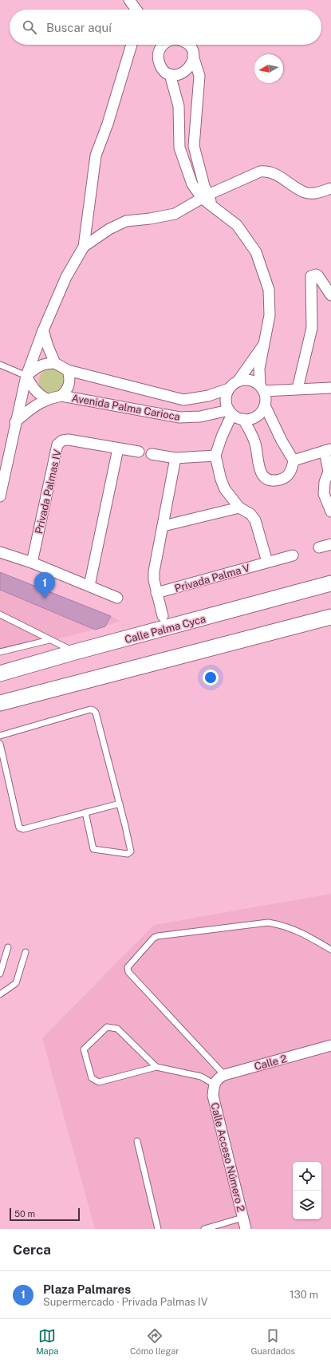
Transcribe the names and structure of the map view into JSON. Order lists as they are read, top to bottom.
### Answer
{
  "streets": {
    "street": [
      "Avenida Palma Carioca",
      "Privada Palmas IV",
      "Privada Palma V",
      "Calle Palma Cyca",
      "Calle 2",
      "Calle Acceso Número 2"
    ]
  },
  "crossings": [
    ["Calle 2", "Calle Acceso Número 2"]
  ],
  "scale_bar": "50 m",
  "north": "left",
  "page": {
    "search": "Buscar aquí",
    "pins": "1",
    "scale": "50 m",
    "heading": "Cerca",
    "list": [
      {
        "mark": "1",
        "name": "Plaza Palmares",
        "note": "Supermercado · Privada Palmas IV",
        "value": "130 m"
      }
    ],
    "nav": ["Mapa", "Cómo llegar", "Guardados"]
  }
}
